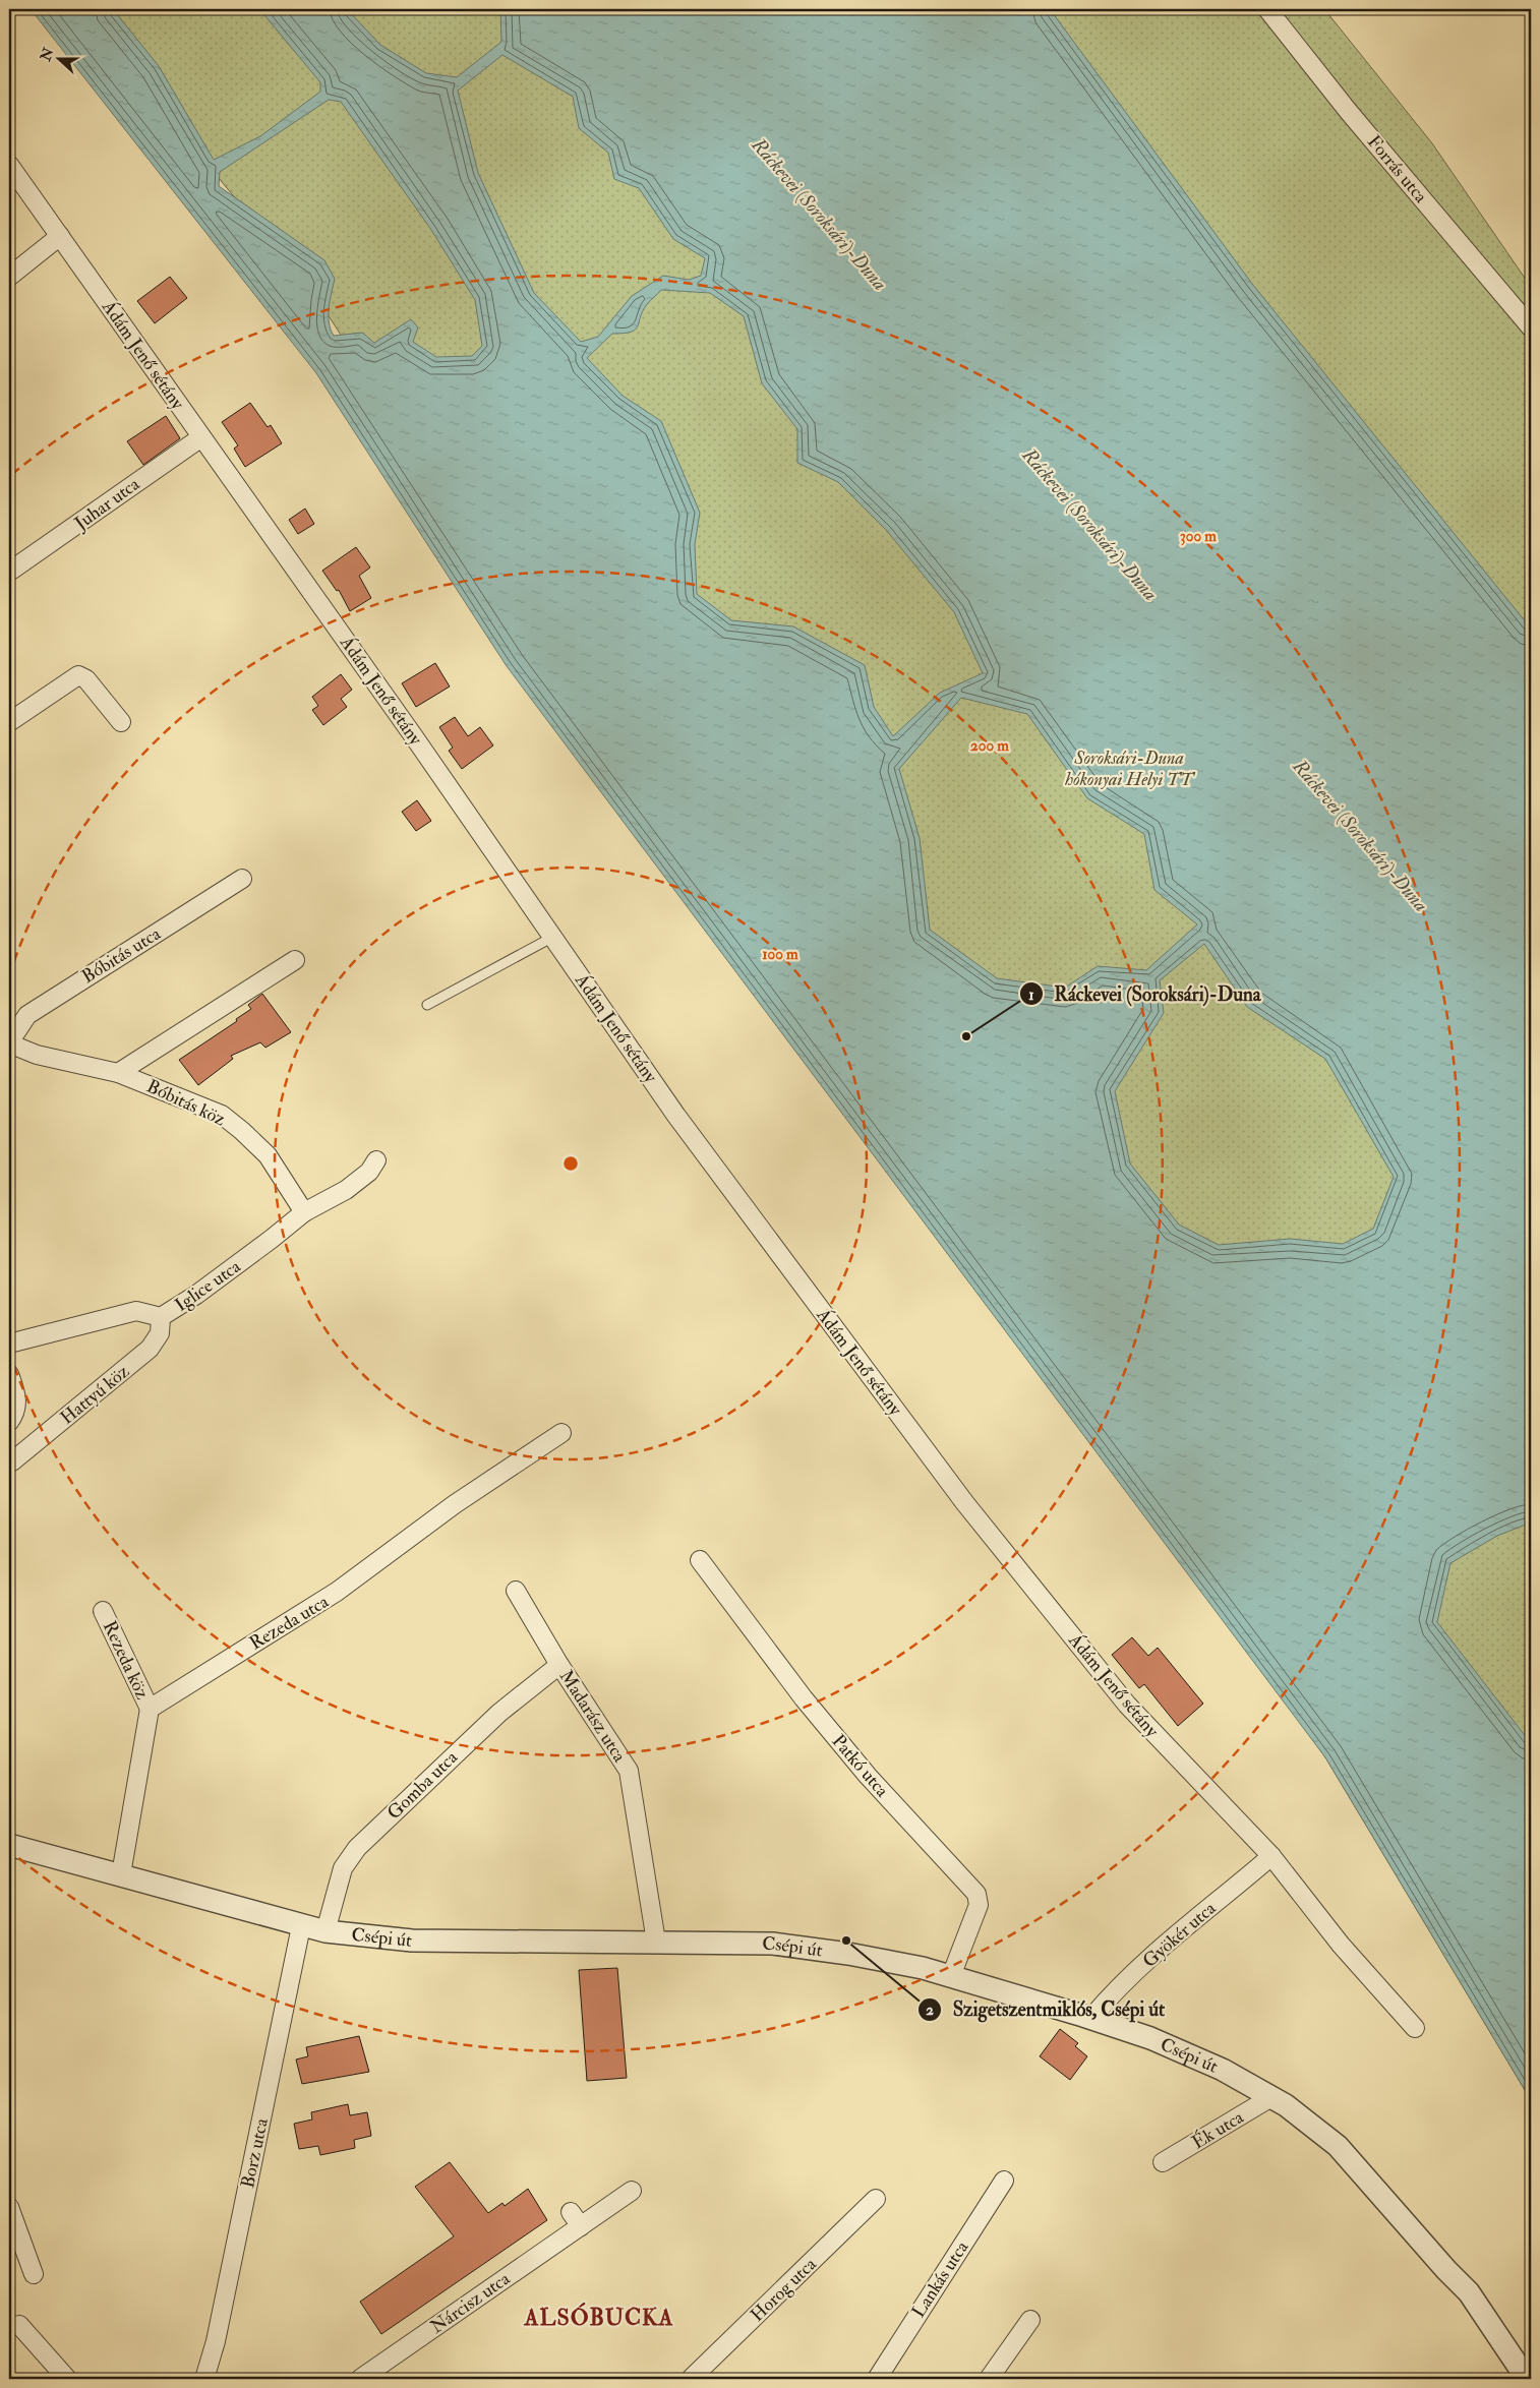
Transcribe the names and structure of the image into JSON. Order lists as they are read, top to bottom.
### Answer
{
  "streets": {
    "street": [
      "Forrás utca",
      "Ádám Jenő sétány",
      "Juhar utca",
      "Bóbitás utca",
      "Bóbitás köz",
      "Iglice utca",
      "Hattyú köz",
      "Rezeda utca",
      "Rezeda köz",
      "Madarász utca",
      "Patkó utca",
      "Gomba utca",
      "Gyökér utca",
      "Csépi út",
      "Ék utca",
      "Borz utca",
      "Lankás utca",
      "Horog utca",
      "Nárcisz utca"
    ]
  },
  "crossings": [
    ["Ádám Jenő sétány", "Juhar utca"],
    ["Ádám Jenő sétány", "Gyökér utca"],
    ["Bóbitás utca", "Bóbitás köz"],
    ["Bóbitás köz", "Iglice utca"],
    ["Iglice utca", "Hattyú köz"],
    ["Rezeda utca", "Rezeda köz"],
    ["Madarász utca", "Gomba utca"],
    ["Madarász utca", "Csépi út"],
    ["Patkó utca", "Csépi út"],
    ["Gomba utca", "Csépi út"],
    ["Gyökér utca", "Csépi út"],
    ["Csépi út", "Ék utca"],
    ["Csépi út", "Borz utca"]
  ],
  "districts": ["ALSÓBUCKA"],
  "water": ["Ráckevei (Soroksári)-Duna"],
  "parks": ["Soroksári-Duna hókonyai Helyi TT"],
  "places": ["Ráckevei (Soroksári)-Duna", "Szigetszentmiklós, Csépi út"],
  "north": "left",
  "rings": ["300 m", "200 m", "100 m"]
}
